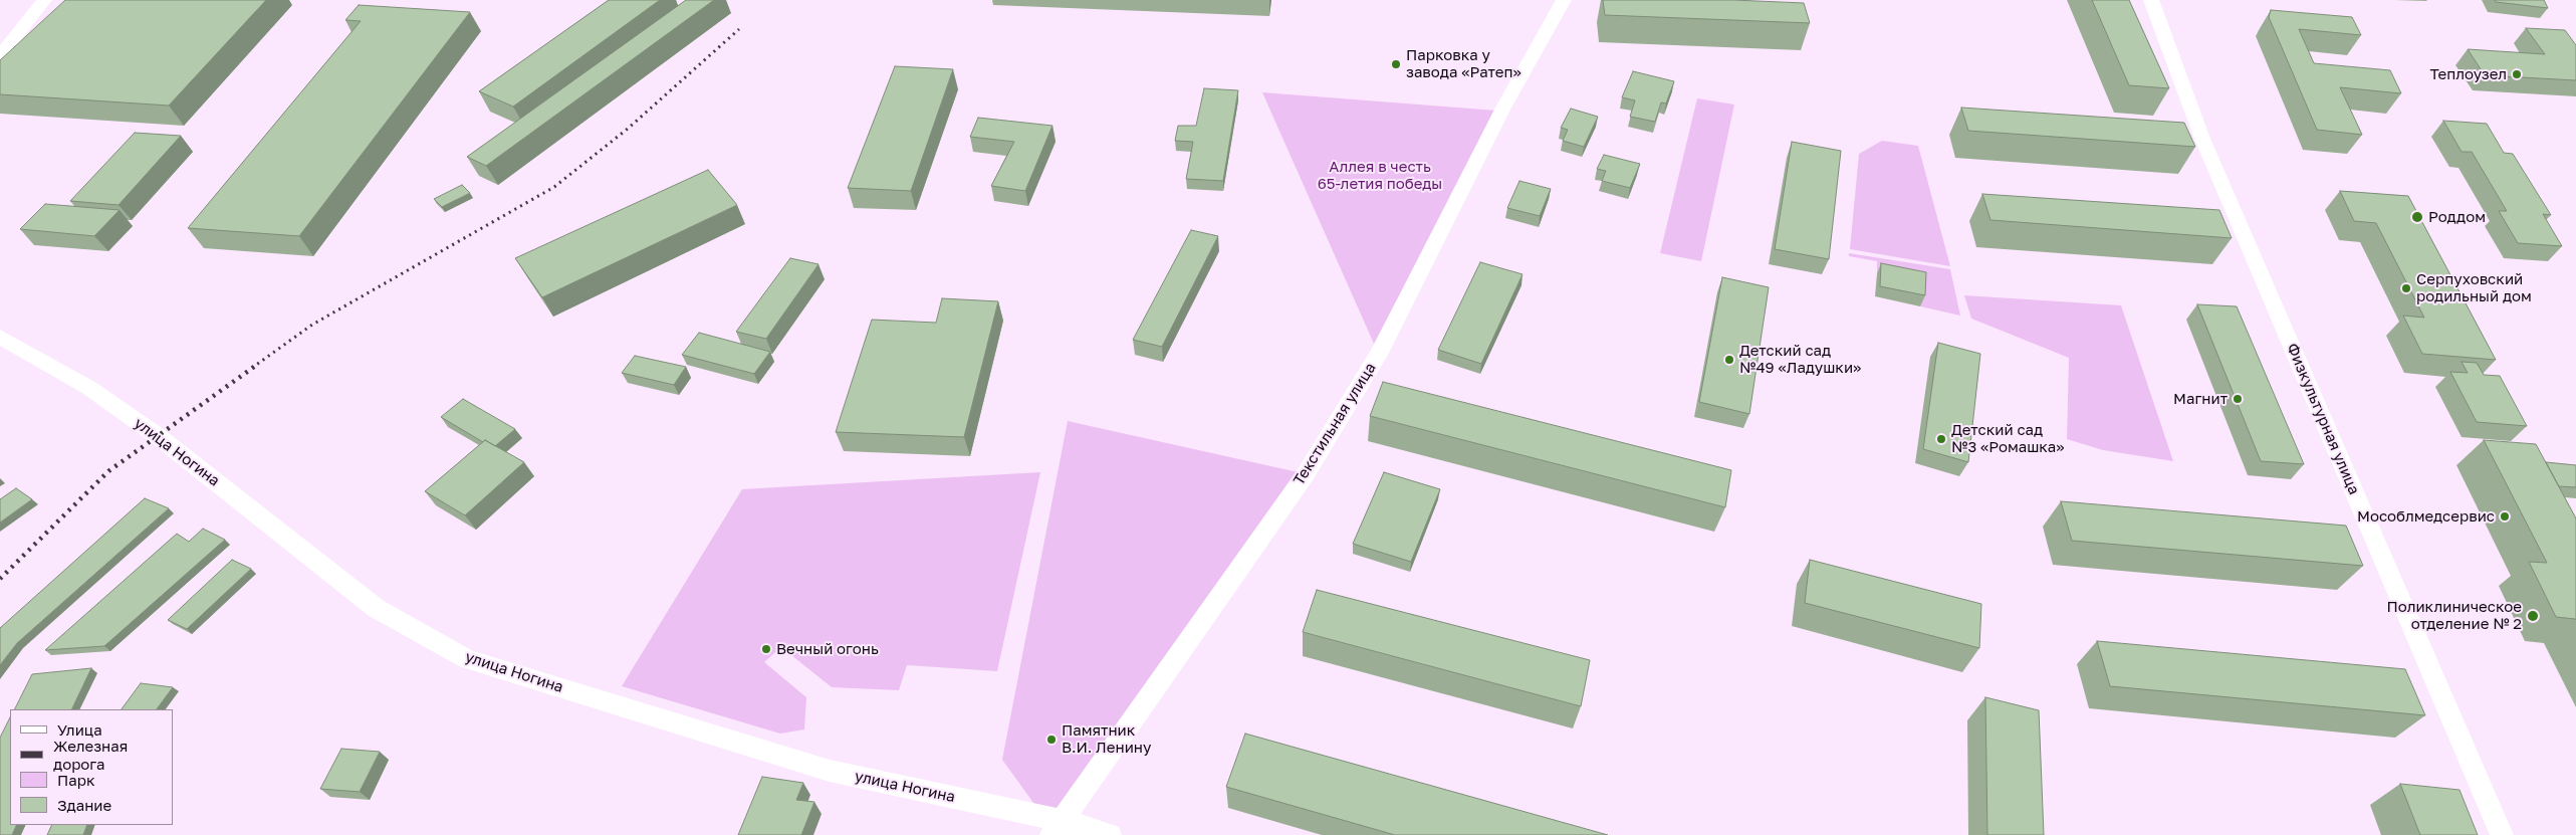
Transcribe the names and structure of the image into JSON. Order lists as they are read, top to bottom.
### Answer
{
  "streets": {
    "street": ["Физкультурная улица", "Текстильная улица", "улица Ногина"]
  },
  "crossings": [
    ["Текстильная улица", "улица Ногина"]
  ],
  "parks": ["Аллея в честь 65-летия победы"],
  "places": [
    "Парковка у завода «Ратеп»",
    "Теплоузел",
    "Роддом",
    "Серпуховский родильный дом",
    "Детский сад №49 «Ладушки»",
    "Магнит",
    "Детский сад №3 «Ромашка»",
    "Мособлмедсервис",
    "Поликлиническое отделение № 2",
    "Вечный огонь",
    "Памятник В.И. Ленину"
  ],
  "legend": [
    "Улица",
    "Железная дорога",
    "Парк",
    "Здание"
  ]
}
